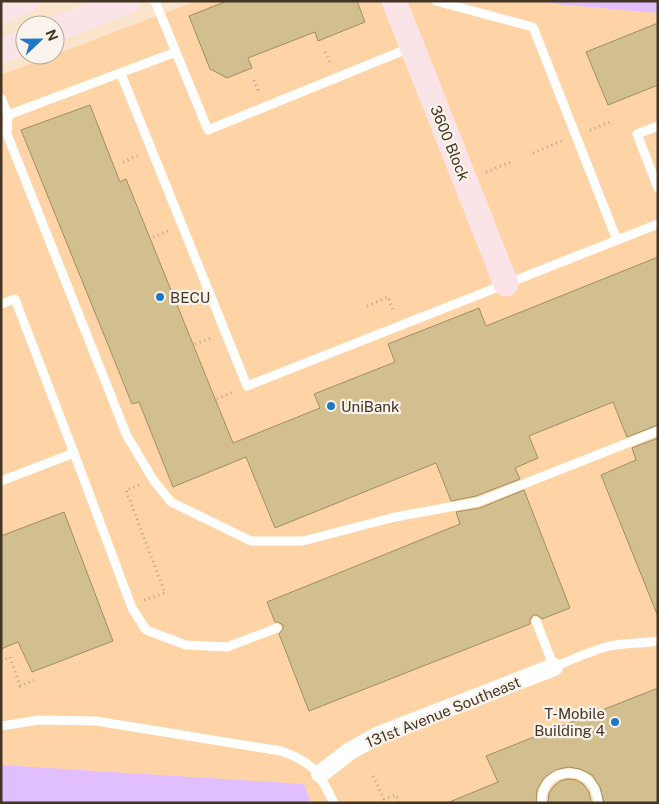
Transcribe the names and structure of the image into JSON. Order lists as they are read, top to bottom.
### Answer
{
  "streets": {
    "street": ["3600 Block", "131st Avenue Southeast"]
  },
  "places": ["BECU", "UniBank", "T-Mobile Building 4"],
  "north": "right"
}
